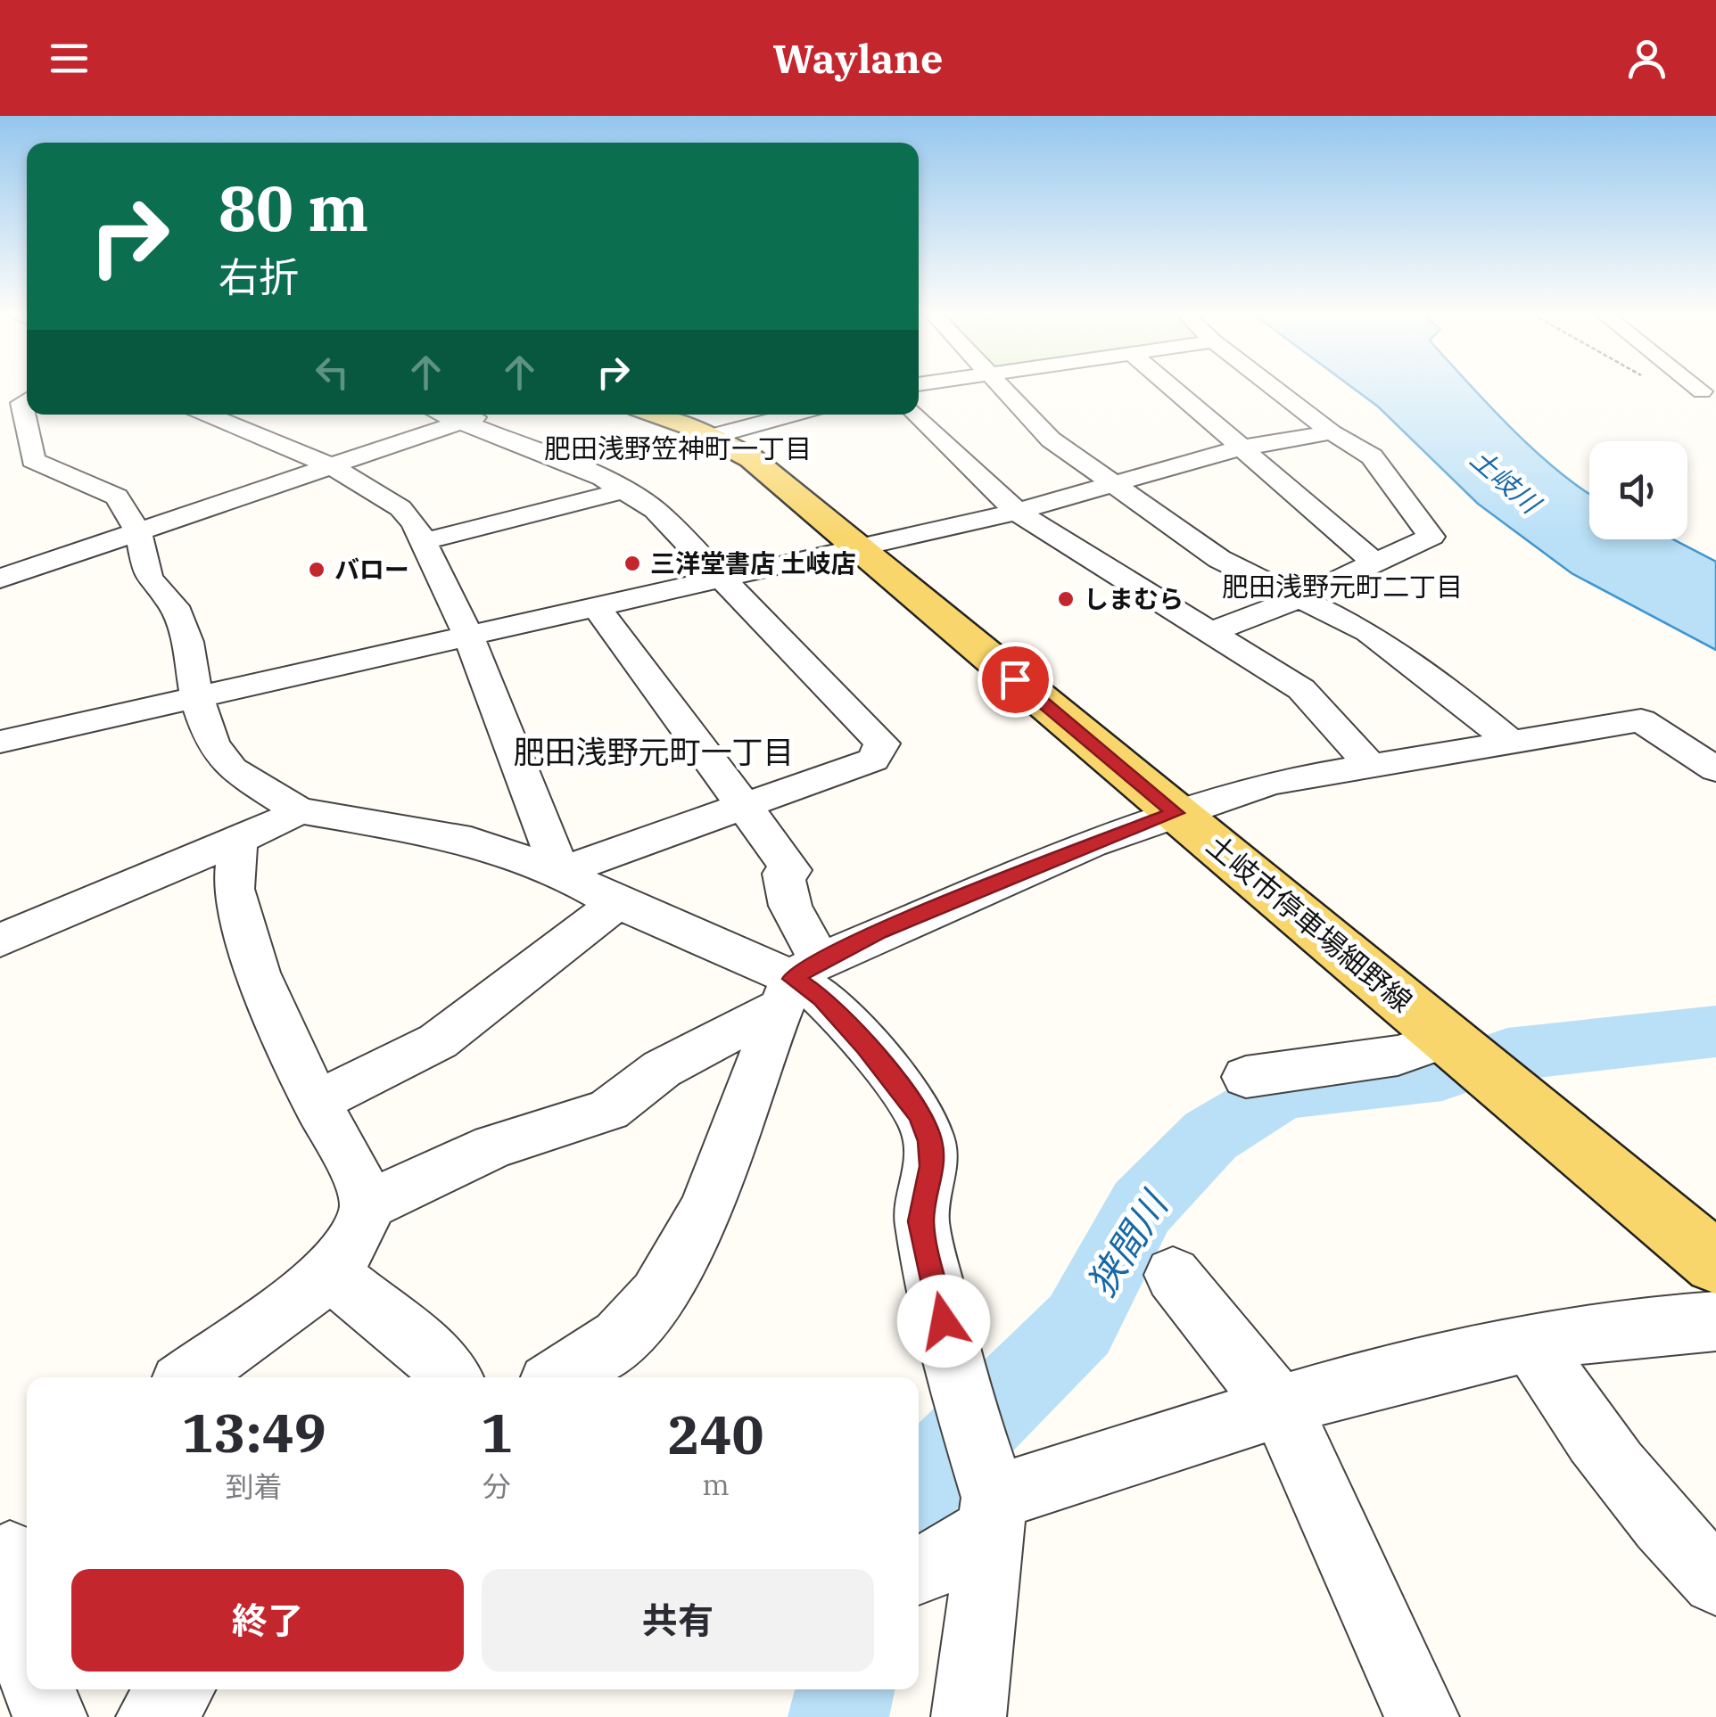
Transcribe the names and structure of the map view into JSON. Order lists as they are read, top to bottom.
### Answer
{
  "streets": {
    "main road": ["土岐市停車場細野線"]
  },
  "districts": ["肥田浅野笠神町一丁目", "肥田浅野元町二丁目", "肥田浅野元町一丁目"],
  "water": ["土岐川", "狭間川"],
  "places": ["三洋堂書店 土岐店", "バロー", "しまむら"],
  "page": {
    "header": "Waylane",
    "turn": ["80 m", "右折"],
    "eta": [
      "13:49",
      "到着",
      "1",
      "分",
      "240",
      "m"
    ],
    "buttons": ["終了", "共有"]
  }
}
